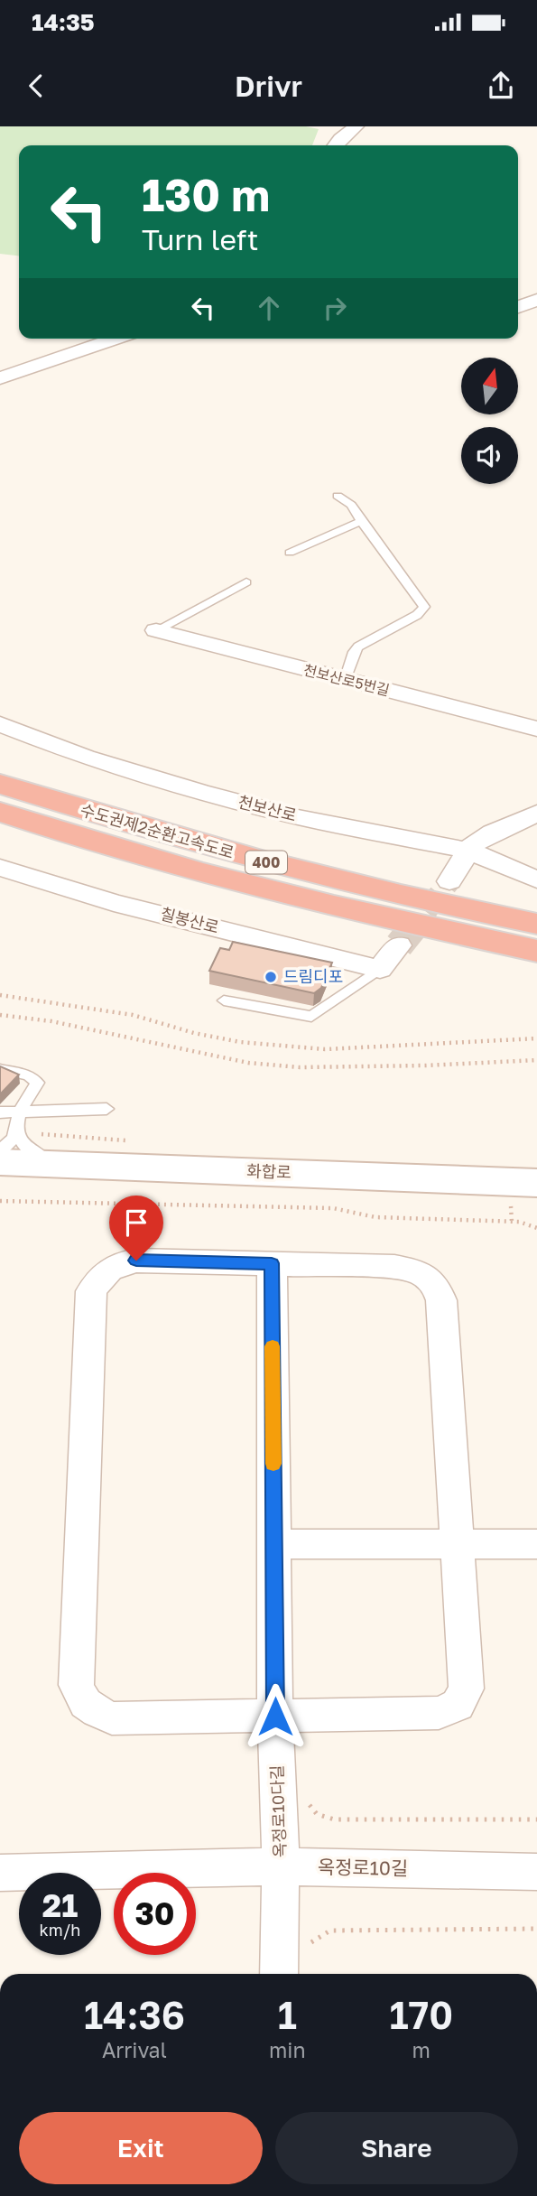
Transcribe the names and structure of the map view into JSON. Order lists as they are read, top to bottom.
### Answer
{
  "streets": {
    "highway": ["수도권제2순환고속도로", "400"],
    "main road": ["화합로"],
    "street": [
      "천보산로5번길",
      "천보산로",
      "칠봉산로",
      "옥정로10다길",
      "옥정로10길"
    ]
  },
  "crossings": [
    ["옥정로10다길", "옥정로10길"]
  ],
  "places": ["드림디포"],
  "north": "top",
  "page": {
    "status": "14:35",
    "header": "Drivr",
    "turn": ["130 m", "Turn left"],
    "speed": "21 km/h",
    "limit": "30",
    "eta": [
      "14:36",
      "Arrival",
      "1",
      "min",
      "170",
      "m"
    ],
    "buttons": ["Exit", "Share"]
  }
}
